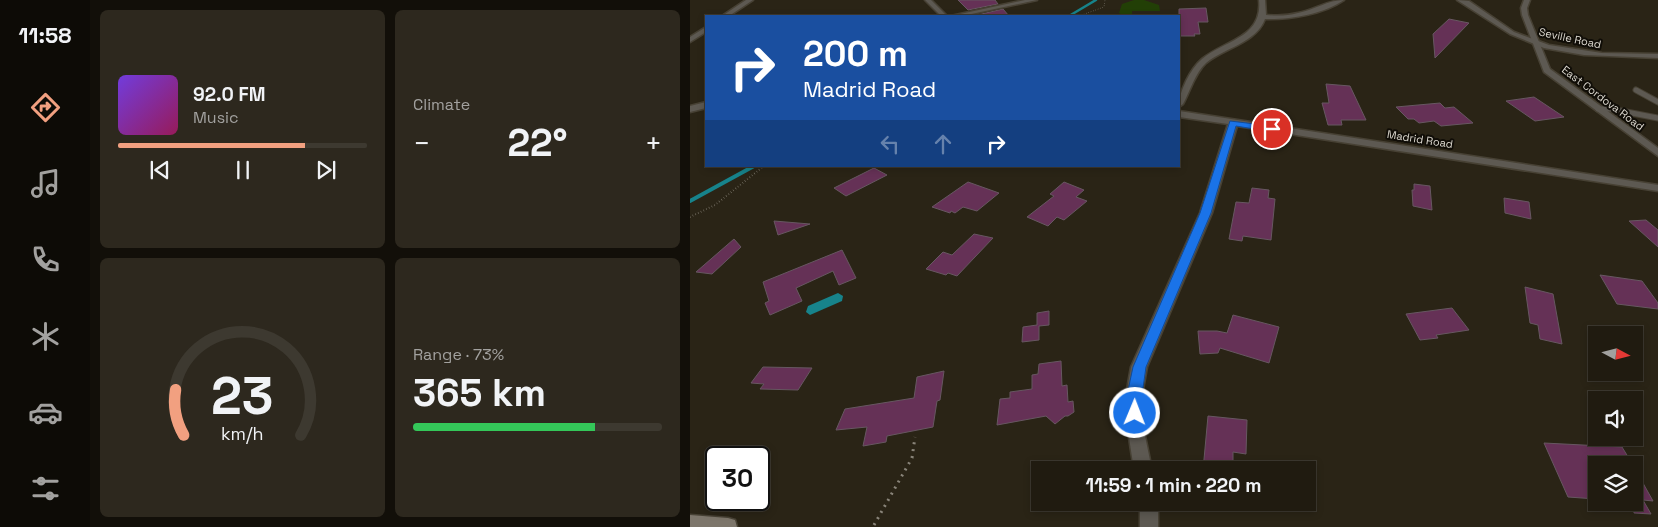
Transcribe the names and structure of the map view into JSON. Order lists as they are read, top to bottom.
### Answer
{
  "streets": {
    "street": ["Seville Road", "East Cordova Road", "Madrid Road"]
  },
  "crossings": [
    ["Seville Road", "East Cordova Road"]
  ],
  "north": "right",
  "page": {
    "tabs": "11:58",
    "tile": [
      "Climate",
      ["Range · 73%", "365 km"]
    ],
    "turn": ["200 m", "Madrid Road"],
    "song": ["92.0 FM", "Music"],
    "heat": ["−", "22°", "+"],
    "limit": "30",
    "trip": "11:59 · 1 min · 220 m",
    "gauge": ["23", "km/h"]
  }
}
